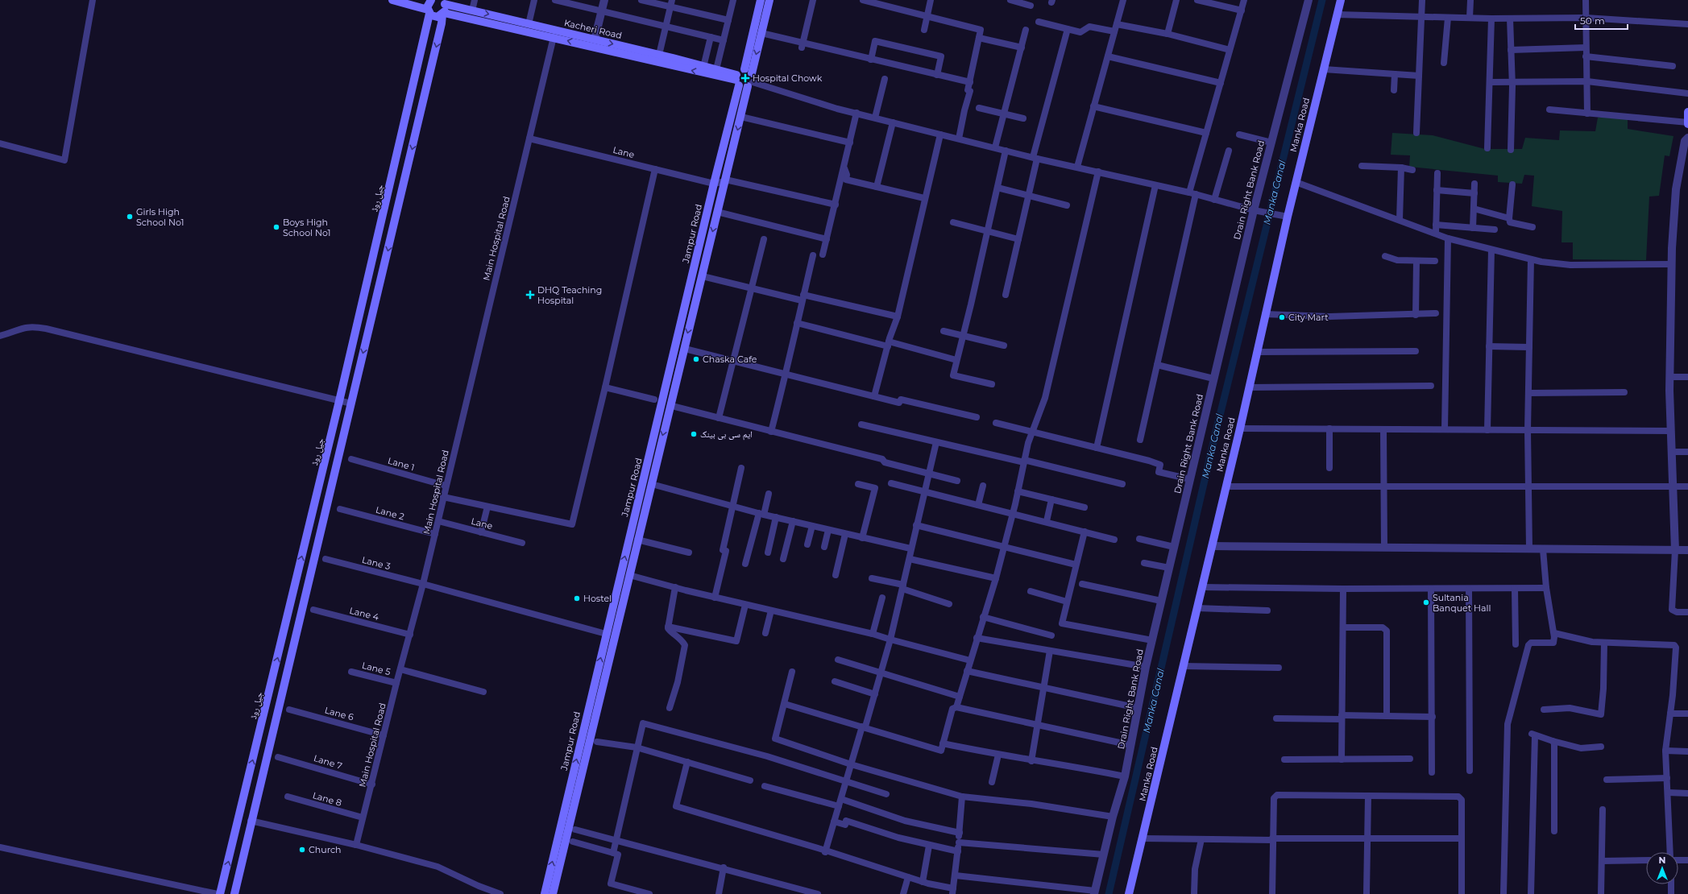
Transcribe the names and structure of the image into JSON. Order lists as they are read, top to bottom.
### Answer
{
  "streets": {
    "main road": [
      "Kacheri Road",
      "Manka Road",
      "جیل روڈ",
      "Jampur Road"
    ],
    "street": [
      "Lane",
      "Drain Right Bank Road",
      "Main Hospital Road",
      "Lane 1",
      "Lane 2",
      "Lane 3",
      "Lane 4",
      "Lane 5",
      "Lane 6",
      "Lane 7",
      "Lane 8"
    ]
  },
  "crossings": [
    ["Kacheri Road", "جیل روڈ"],
    ["Kacheri Road", "Jampur Road"],
    ["Kacheri Road", "Main Hospital Road"],
    ["Lane", "Jampur Road"],
    ["Lane", "Main Hospital Road"],
    ["Jampur Road", "Lane 3"],
    ["Main Hospital Road", "Lane 1"],
    ["Main Hospital Road", "Lane 2"],
    ["Main Hospital Road", "Lane 3"],
    ["Main Hospital Road", "Lane 4"],
    ["Main Hospital Road", "Lane 5"],
    ["Main Hospital Road", "Lane 6"],
    ["Main Hospital Road", "Lane 7"],
    ["Main Hospital Road", "Lane 8"]
  ],
  "water": ["Manka Canal"],
  "places": {
    "health": ["Hospital Chowk", "DHQ Teaching Hospital"],
    "other": [
      "Girls High School No1",
      "Boys High School No1",
      "City Mart",
      "Chaska Cafe",
      "ایم سی بی بینک",
      "Hostel",
      "Sultania Banquet Hall",
      "Church"
    ]
  },
  "scale_bar": "50 m",
  "north": "top"
}
